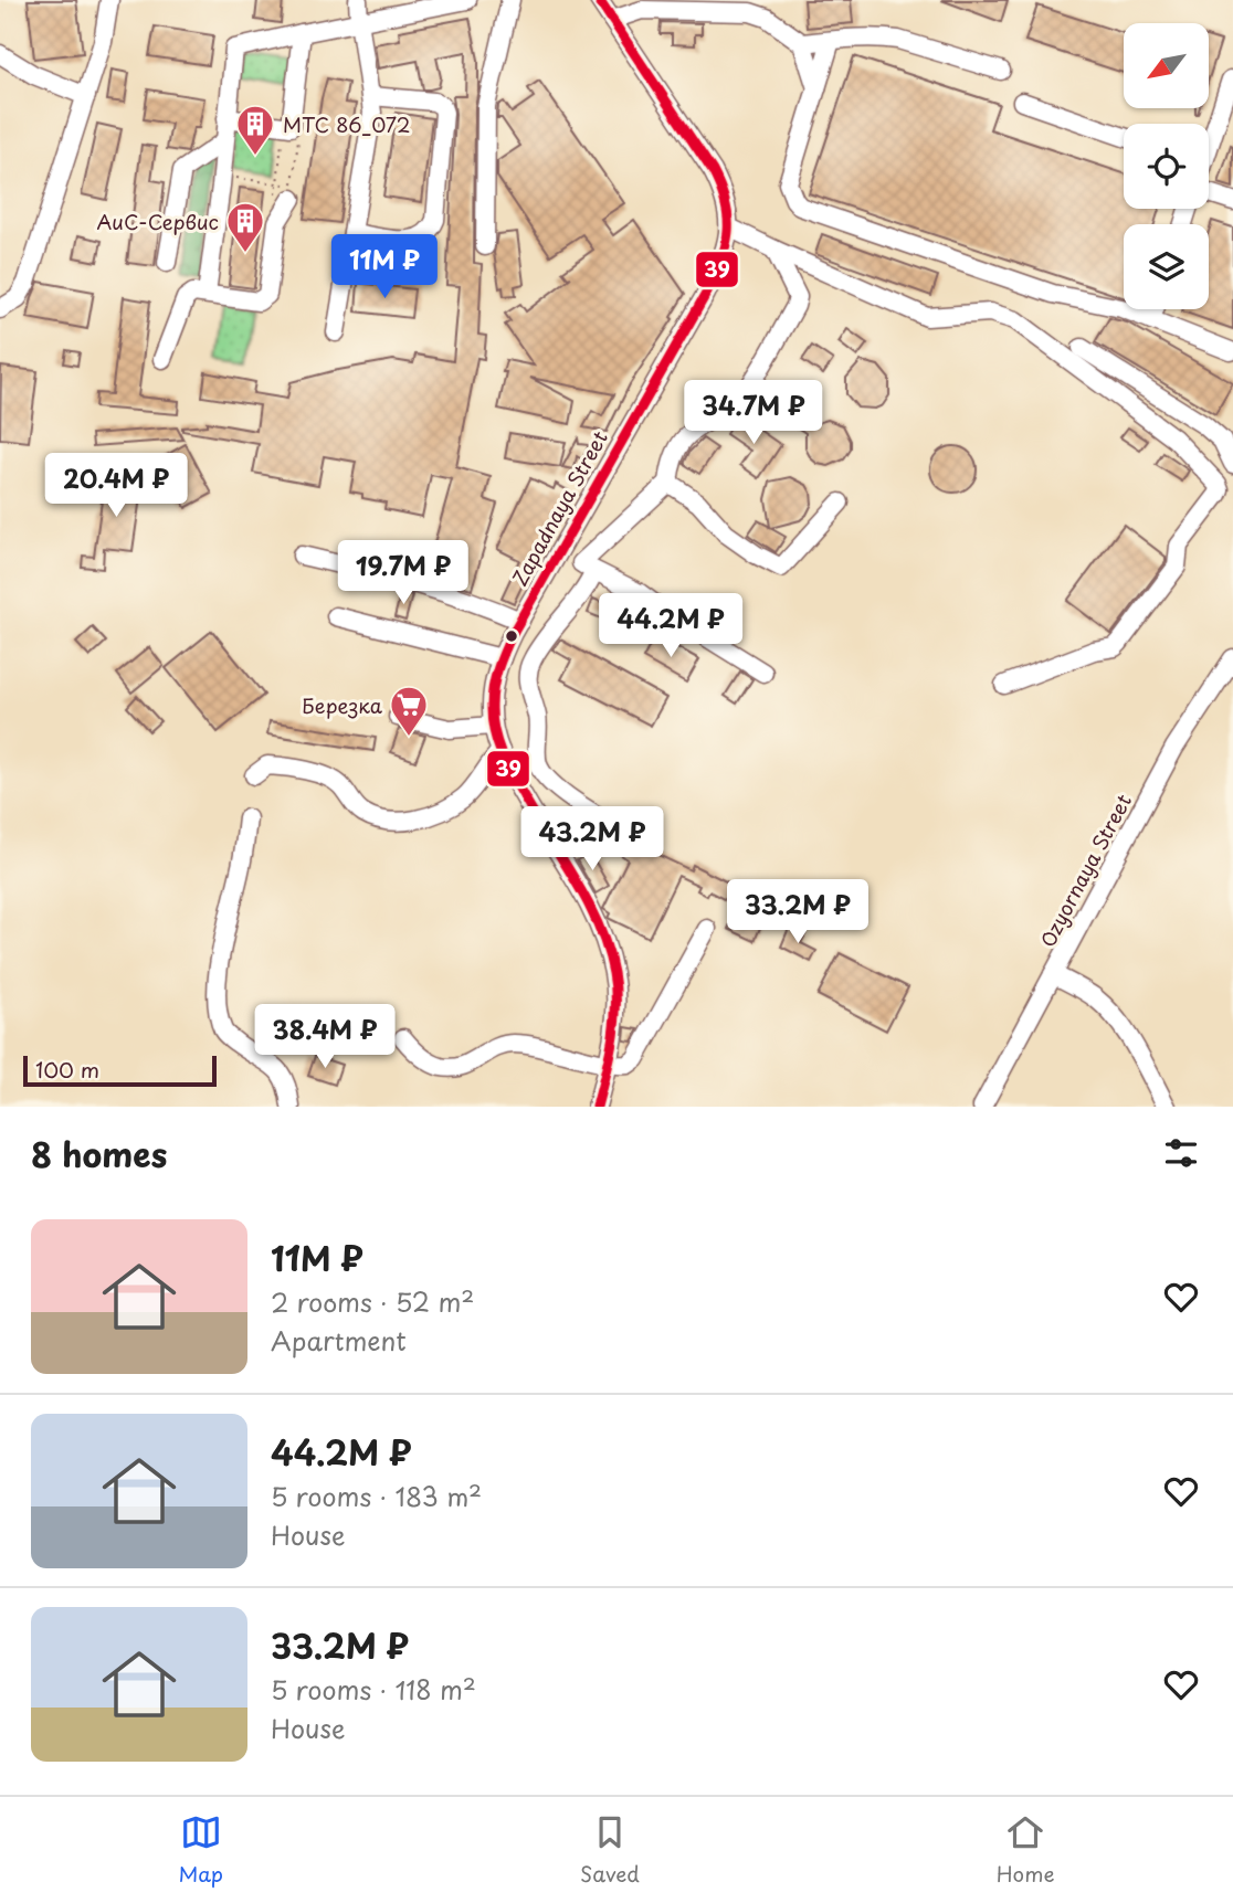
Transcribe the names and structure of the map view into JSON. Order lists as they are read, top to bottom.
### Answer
{
  "streets": {
    "street": ["Zapadnaya Street", "Ozyornaya Street"]
  },
  "places": {
    "building": ["МТС 86_072", "АиС-Сервис"],
    "supermarket": ["Березка"]
  },
  "lines": ["transit line 39"],
  "scale_bar": "100 m",
  "north": "bottom left",
  "page": {
    "price": [
      "11M ₽",
      "34.7M ₽",
      "20.4M ₽",
      "19.7M ₽",
      "44.2M ₽",
      "43.2M ₽",
      "33.2M ₽",
      "38.4M ₽"
    ],
    "scale": "100 m",
    "heading": "8 homes",
    "list": [
      {
        "name": "11M ₽",
        "note": "2 rooms · 52 m² · Apartment"
      },
      {
        "name": "44.2M ₽",
        "note": "5 rooms · 183 m² · House"
      },
      {
        "name": "33.2M ₽",
        "note": "5 rooms · 118 m² · House"
      }
    ],
    "tabs": ["Map", "Saved", "Home"]
  }
}
